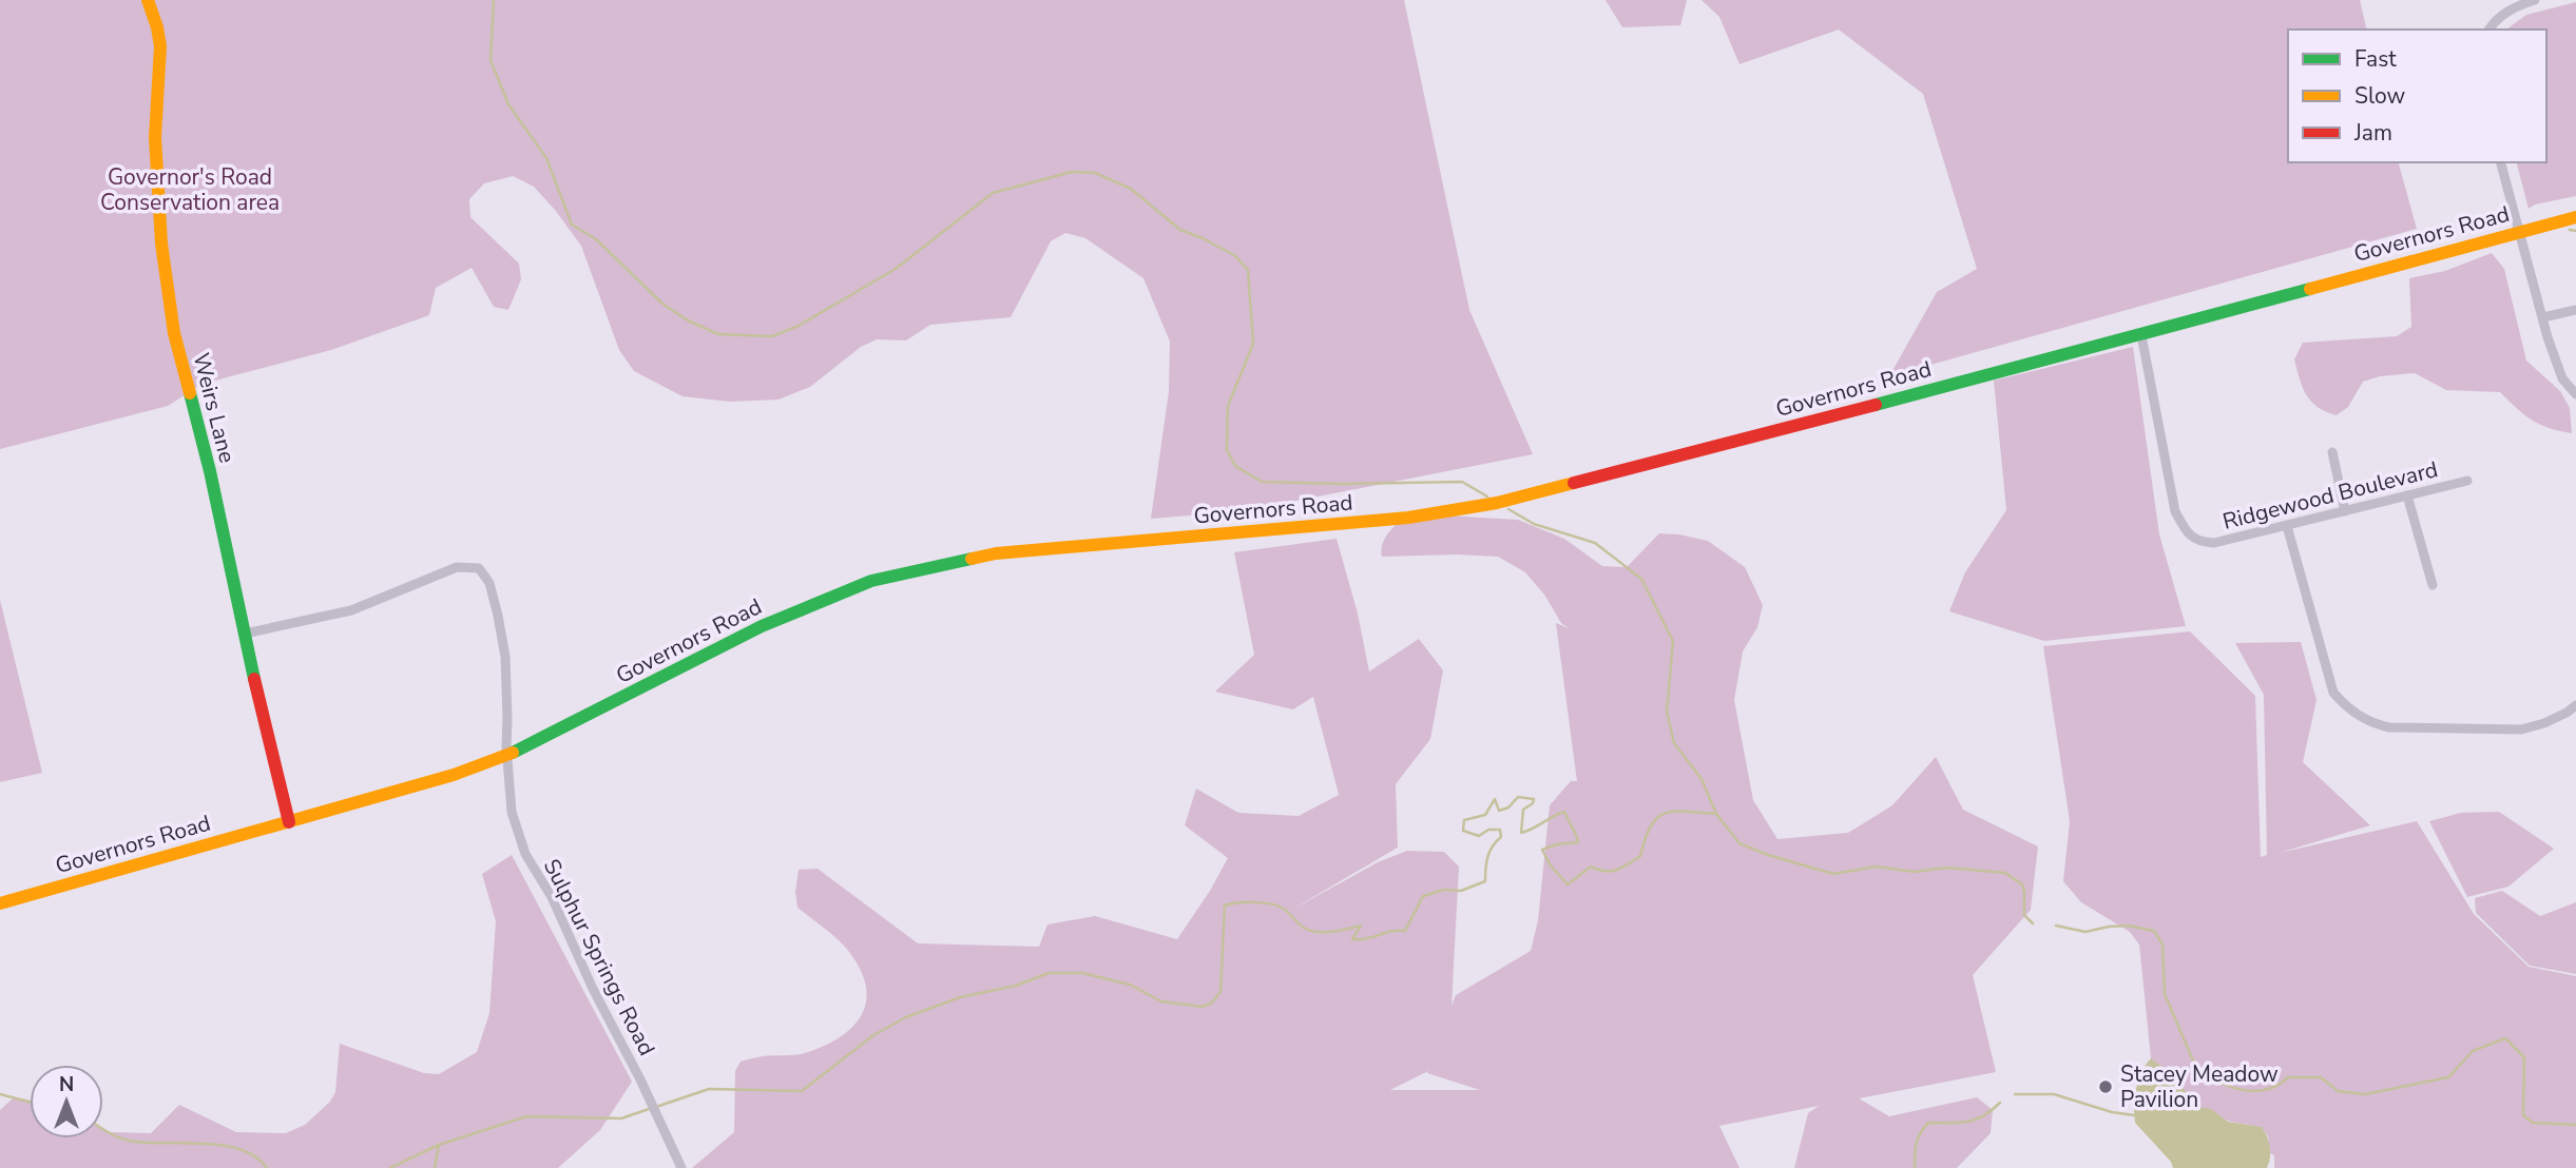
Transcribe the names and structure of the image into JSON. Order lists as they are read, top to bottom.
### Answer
{
  "streets": {
    "main road": ["Governors Road", "Weirs Lane"],
    "street": ["Ridgewood Boulevard", "Sulphur Springs Road"]
  },
  "crossings": [
    ["Governors Road", "Weirs Lane"],
    ["Governors Road", "Ridgewood Boulevard"],
    ["Governors Road", "Sulphur Springs Road"],
    ["Weirs Lane", "Sulphur Springs Road"]
  ],
  "parks": ["Governor's Road Conservation area"],
  "places": ["Stacey Meadow Pavilion"],
  "legend": ["Fast", "Slow", "Jam"],
  "north": "top"
}
